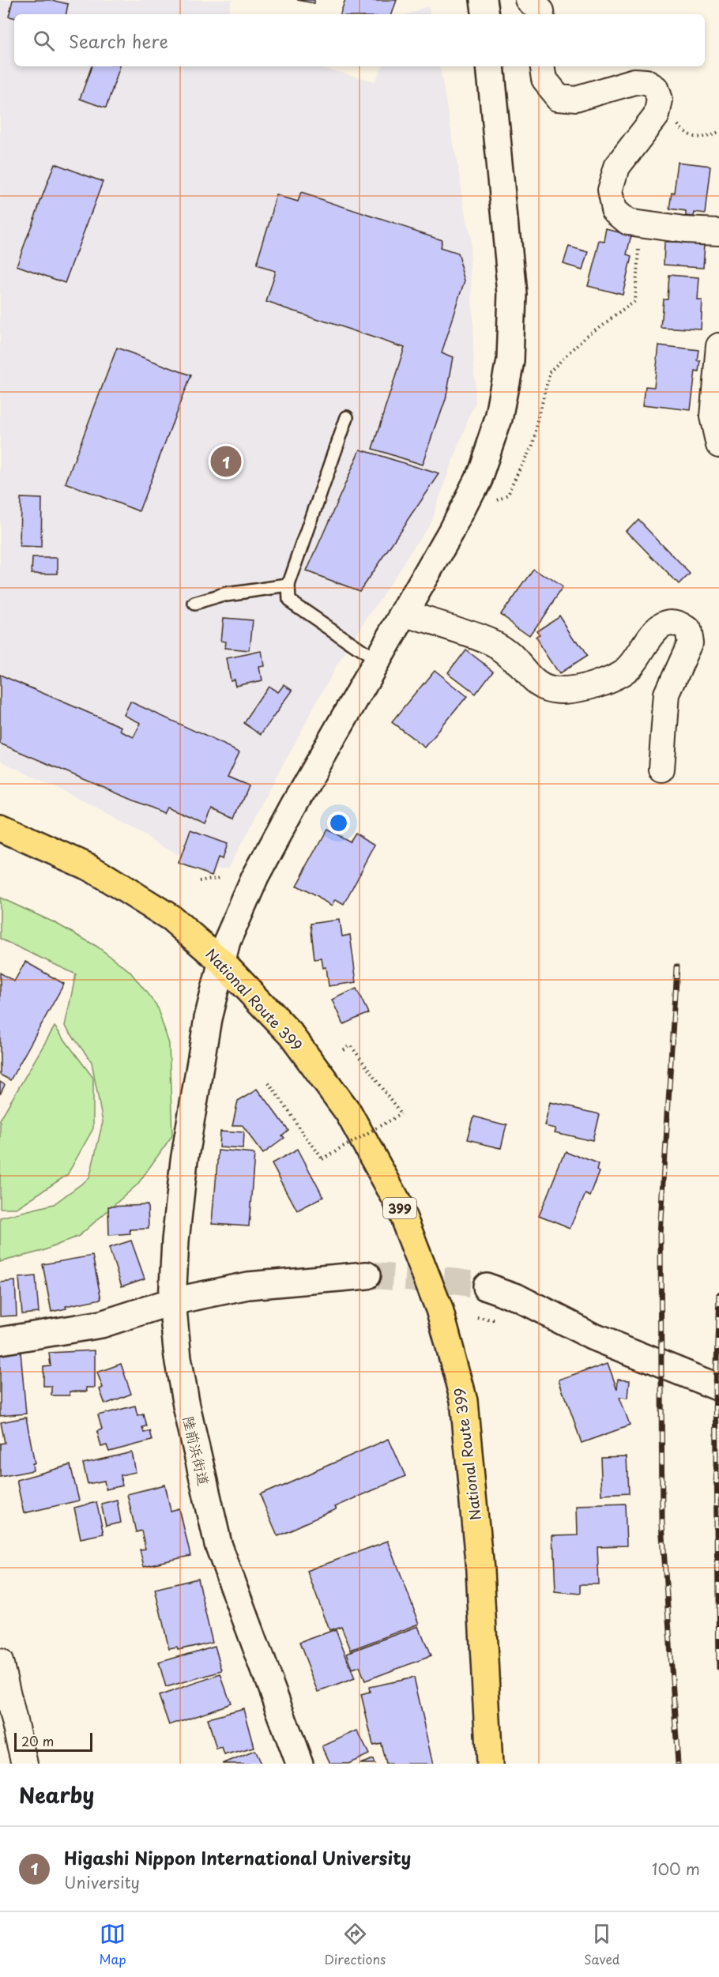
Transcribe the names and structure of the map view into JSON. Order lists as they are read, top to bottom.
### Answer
{
  "streets": {
    "highway": ["National Route 399", "399"],
    "street": ["陸前浜街道"]
  },
  "crossings": [
    ["National Route 399", "陸前浜街道"]
  ],
  "scale_bar": "20 m",
  "page": {
    "search": "Search here",
    "pins": "1",
    "scale": "20 m",
    "heading": "Nearby",
    "list": [
      {
        "mark": "1",
        "name": "Higashi Nippon International University",
        "note": "University",
        "value": "100 m"
      }
    ],
    "nav": ["Map", "Directions", "Saved"]
  }
}
